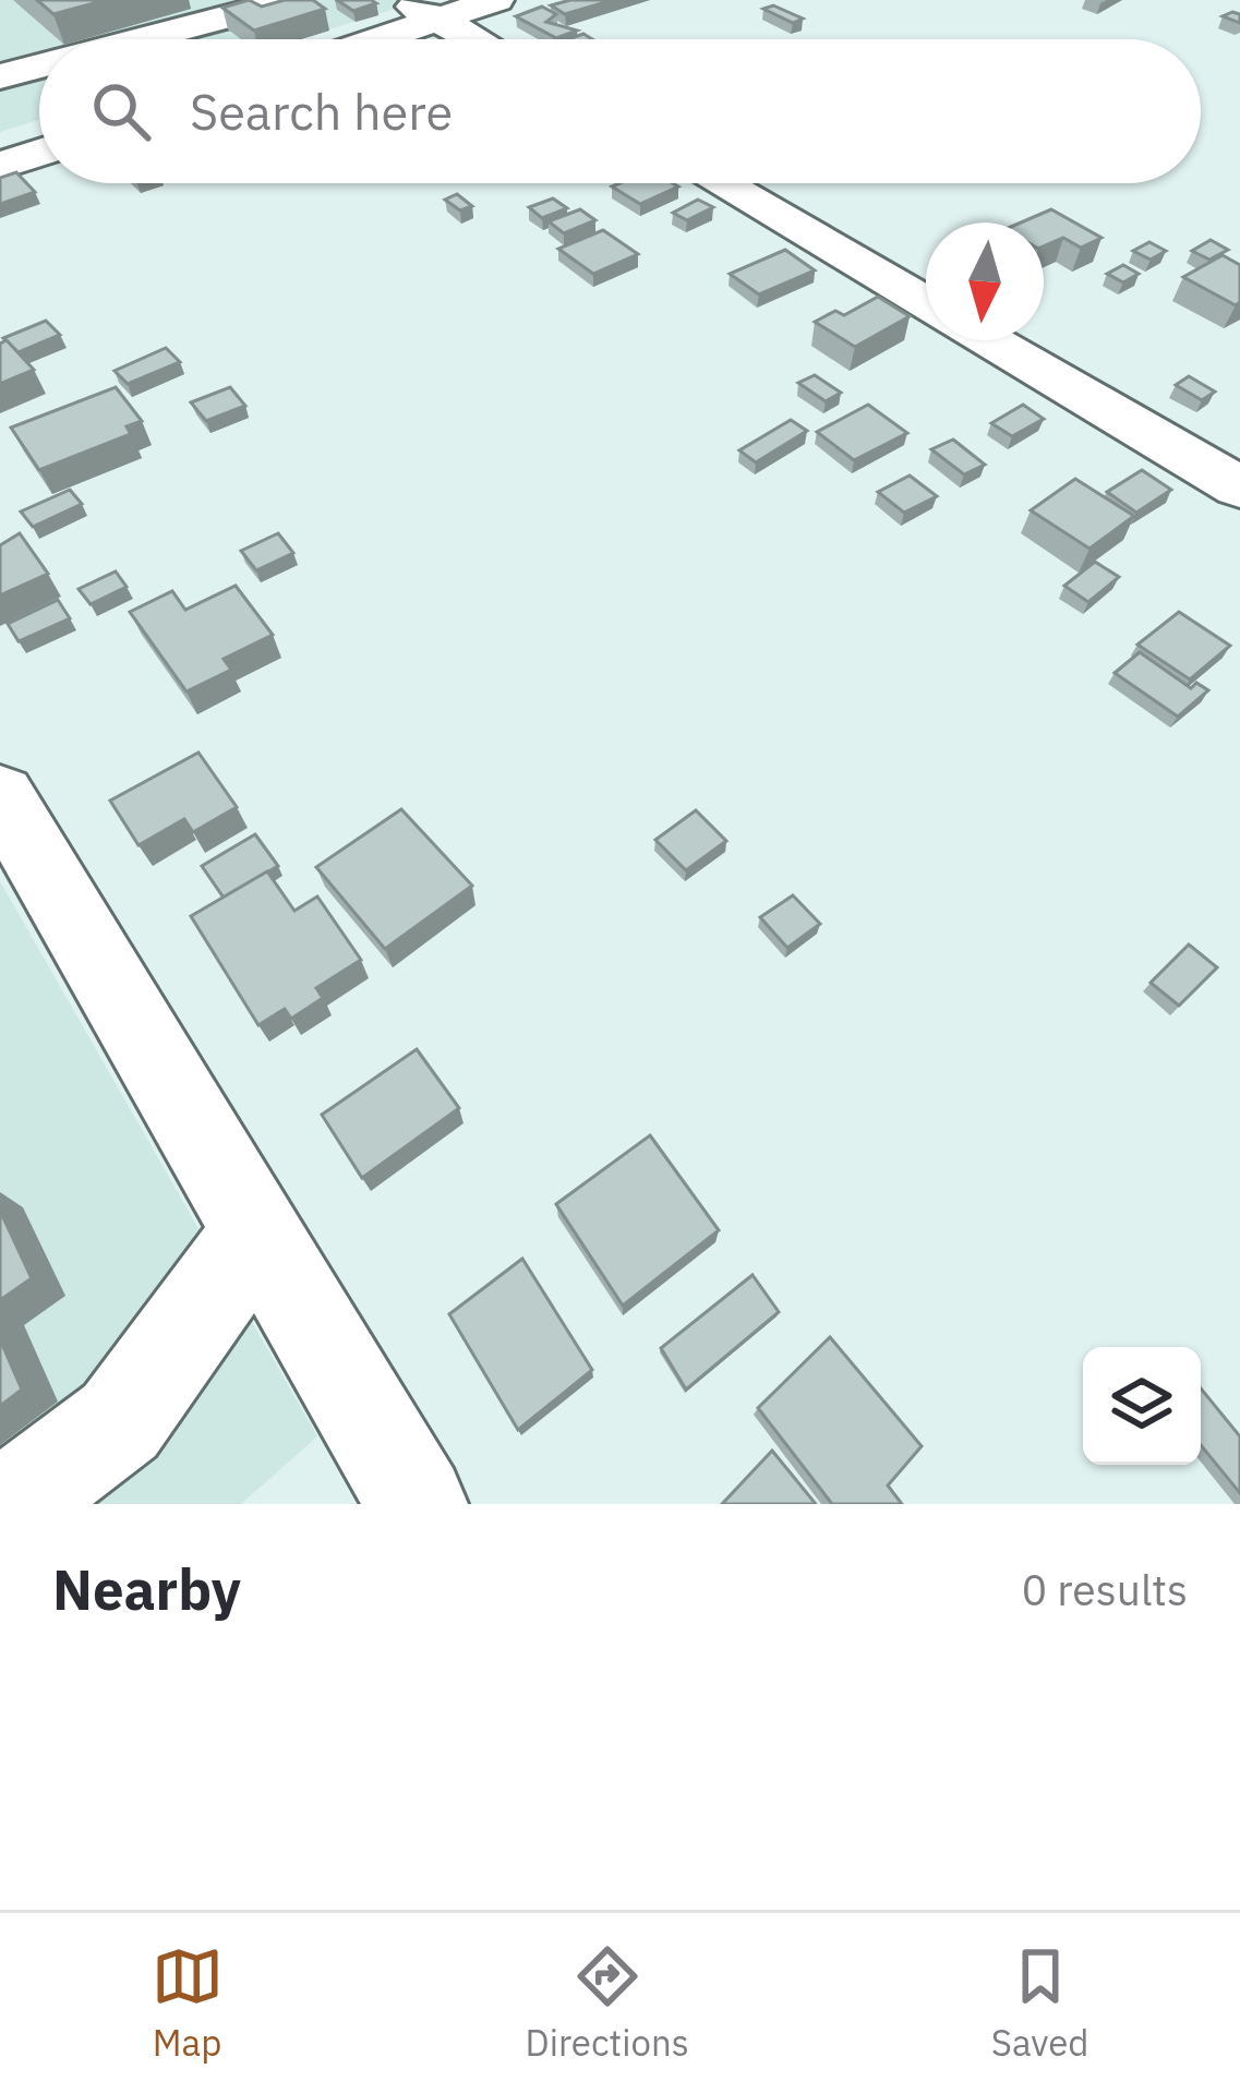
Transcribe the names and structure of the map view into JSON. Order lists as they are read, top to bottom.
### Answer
{
  "north": "bottom",
  "page": {
    "search": "Search here",
    "heading": ["Nearby", "0 results"],
    "nav": ["Map", "Directions", "Saved"]
  }
}
